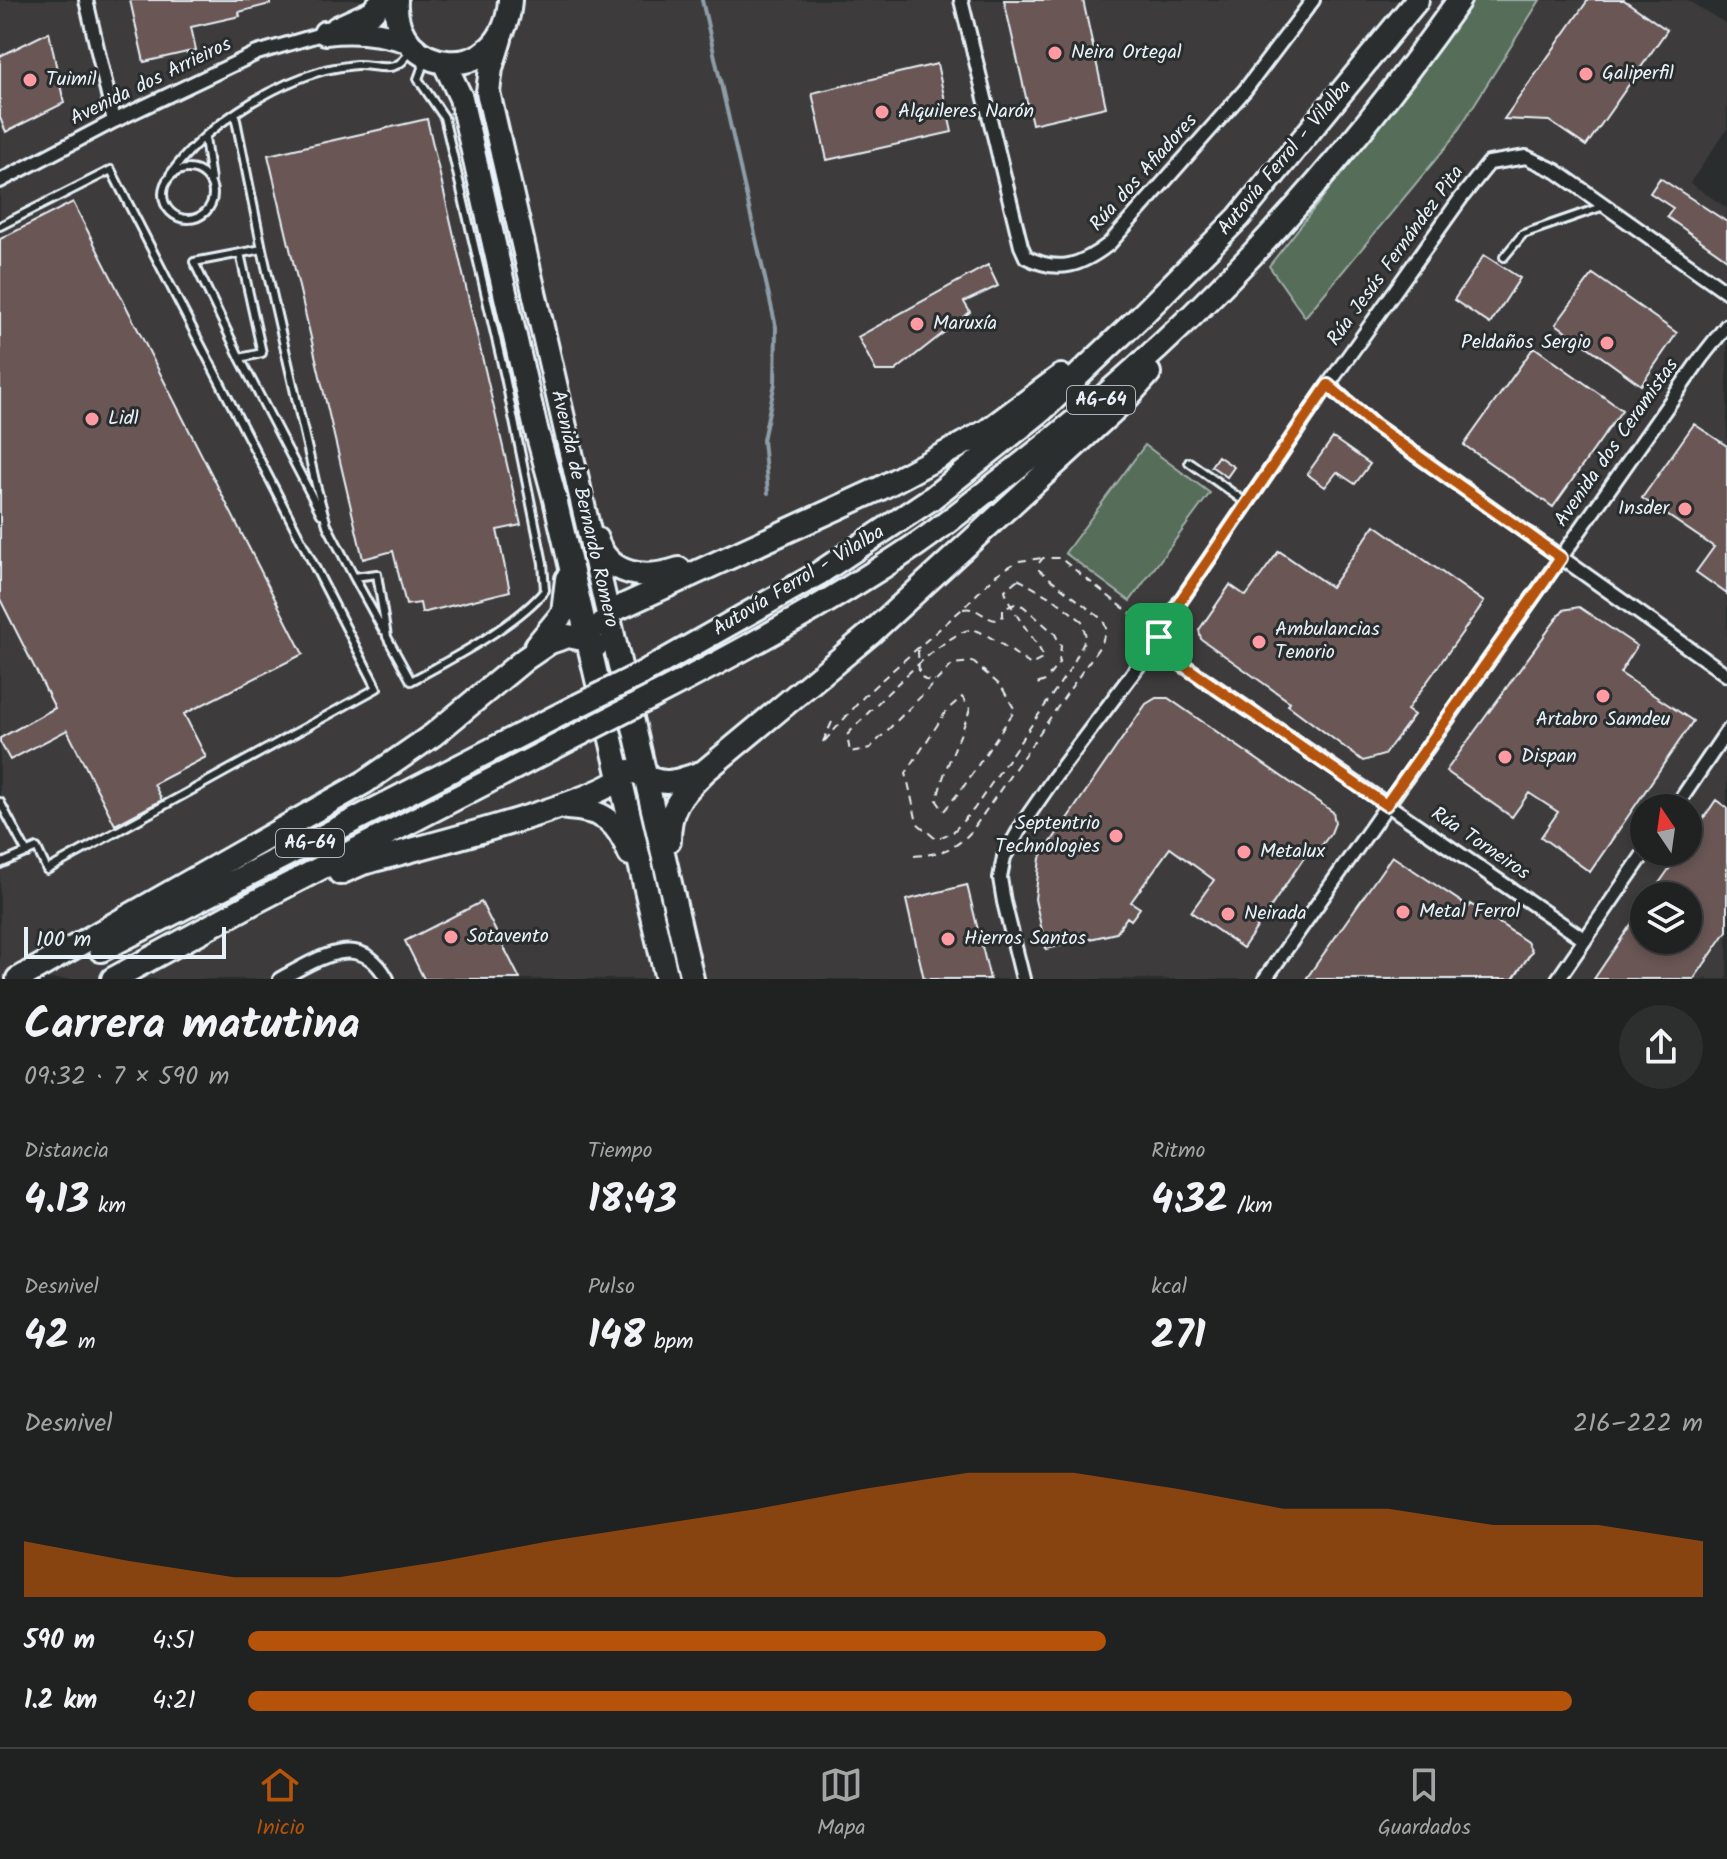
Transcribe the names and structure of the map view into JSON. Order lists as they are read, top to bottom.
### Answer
{
  "streets": {
    "highway": ["Autovía Ferrol - Vilalba", "AG-64", "Avenida de Bernardo Romero"],
    "street": [
      "Avenida dos Arrieiros",
      "Rúa dos Afiadores",
      "Rúa Jesús Fernández Pita",
      "Avenida dos Ceramistas",
      "Rúa Torneiros"
    ]
  },
  "crossings": [
    ["Rúa Jesús Fernández Pita", "Rúa Torneiros"],
    ["Avenida dos Ceramistas", "Rúa Torneiros"]
  ],
  "places": [
    "Neira Ortegal",
    "Galiperfil",
    "Tuimil",
    "Alquileres Narón",
    "Maruxía",
    "Peldaños Sergio",
    "Lidl",
    "Insder",
    "Ambulancias Tenorio",
    "Artabro Samdeu",
    "Dispan",
    "Septentrio Technologies",
    "Metalux",
    "Metal Ferrol",
    "Neirada",
    "Sotavento",
    "Hierros Santos"
  ],
  "scale_bar": "100 m",
  "north": "top",
  "page": {
    "scale": "100 m",
    "heading": ["Carrera matutina", "09:32 · 7 × 590 m"],
    "stats": [
      ["Distancia", "4.13 km"],
      ["Tiempo", "18:43"],
      ["Ritmo", "4:32 /km"],
      ["Desnivel", "42 m"],
      ["Pulso", "148 bpm"],
      ["kcal", "271"]
    ],
    "chart": ["Desnivel", "216–222 m"],
    "list": [
      {
        "name": "590 m",
        "note": "4:51"
      },
      {
        "name": "1.2 km",
        "note": "4:21"
      }
    ],
    "tabs": ["Inicio", "Mapa", "Guardados"]
  }
}
